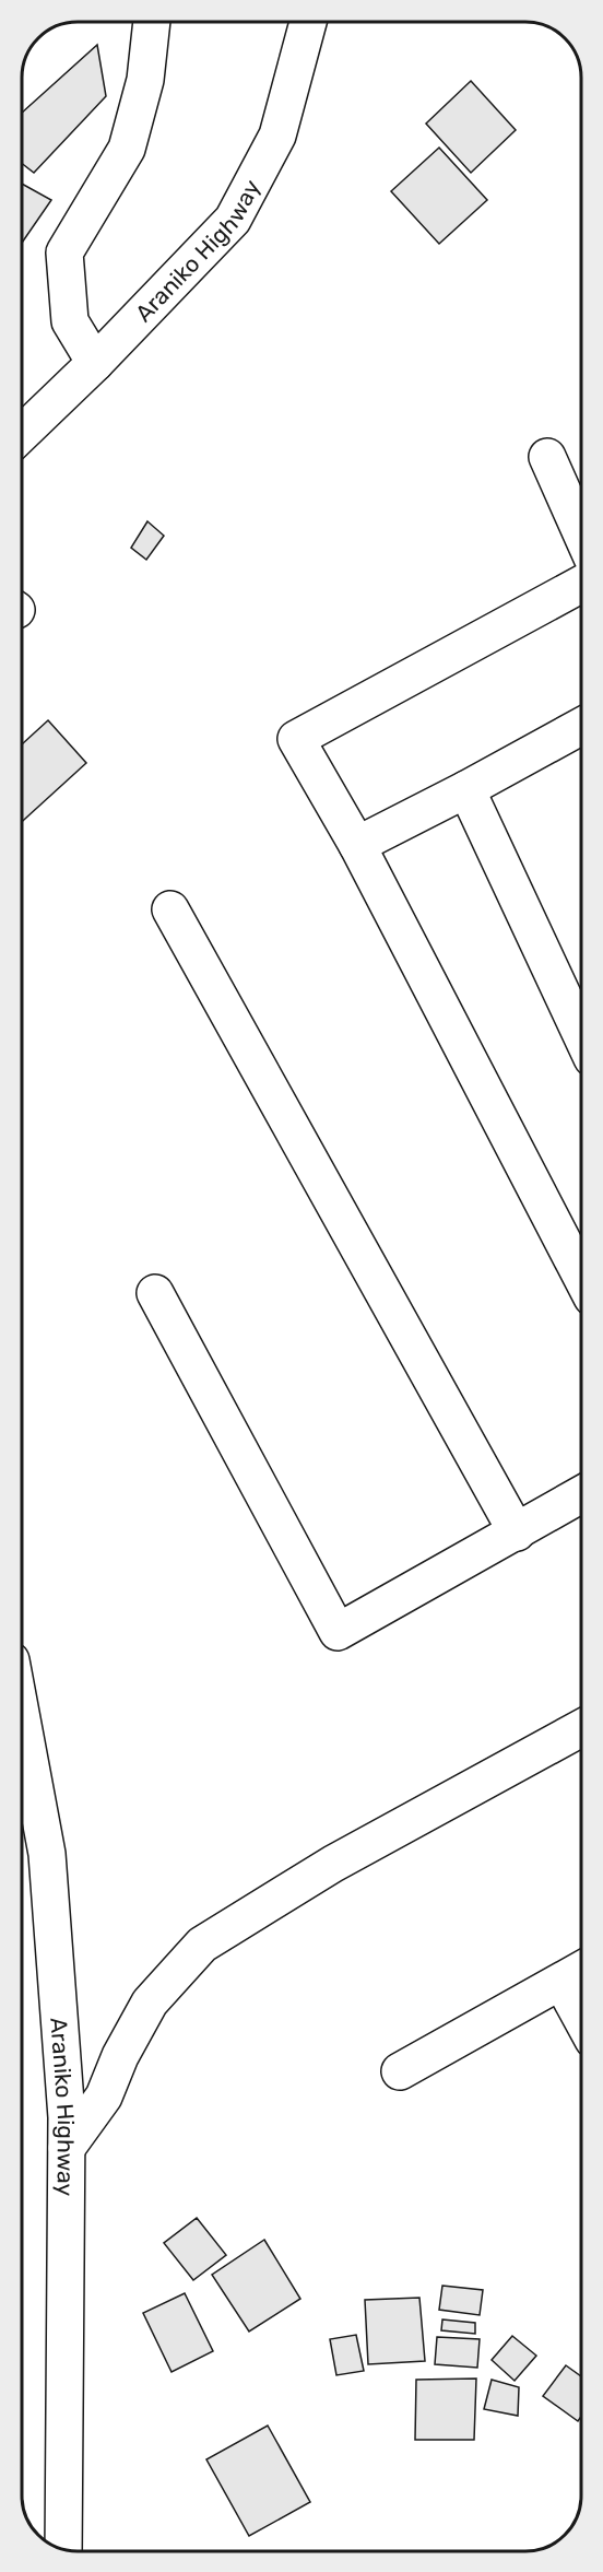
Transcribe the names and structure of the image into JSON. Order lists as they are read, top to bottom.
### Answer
{
  "streets": {
    "main road": ["Araniko Highway"]
  }
}
